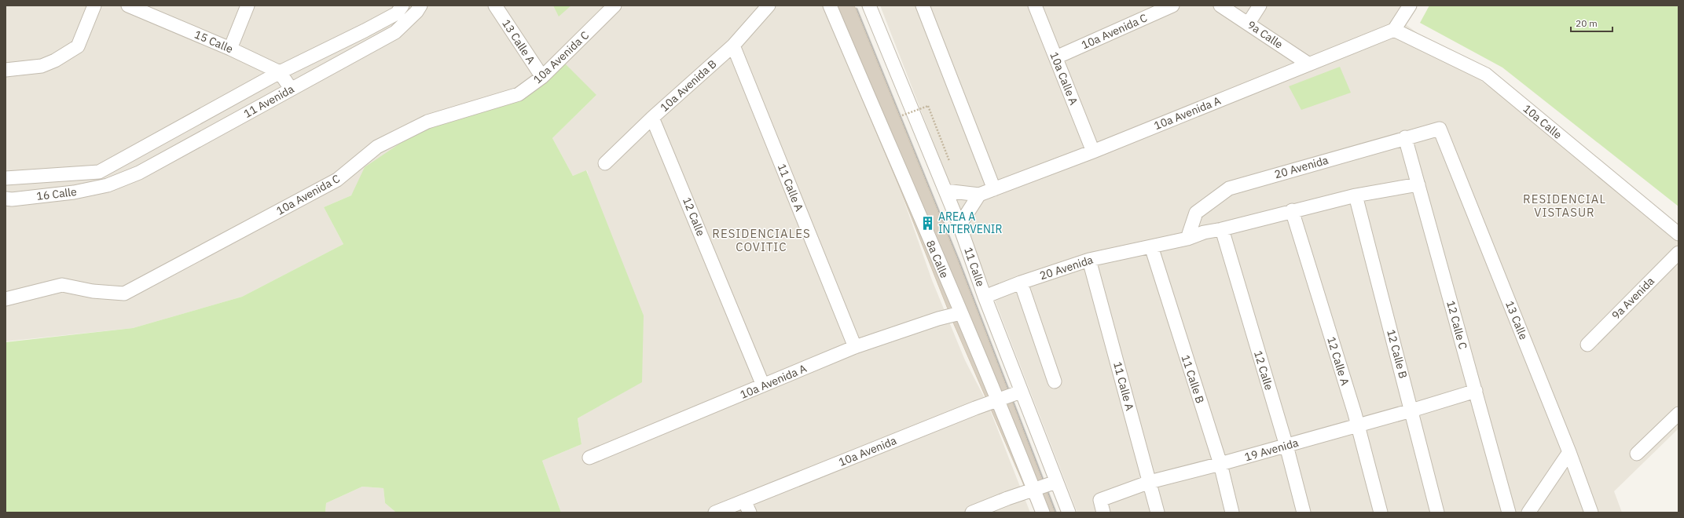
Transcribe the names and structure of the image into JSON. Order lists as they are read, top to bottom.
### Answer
{
  "streets": {
    "street": [
      "10a Avenida C",
      "9a Calle",
      "15 Calle",
      "13 Calle A",
      "10a Calle A",
      "10a Avenida B",
      "11 Avenida",
      "10a Avenida A",
      "10a Calle",
      "20 Avenida",
      "11 Calle A",
      "16 Calle",
      "12 Calle",
      "8a Calle",
      "11 Calle",
      "9a Avenida",
      "13 Calle",
      "12 Calle C",
      "12 Calle B",
      "12 Calle A",
      "11 Calle B",
      "19 Avenida",
      "10a Avenida"
    ]
  },
  "crossings": [
    ["10a Avenida C", "13 Calle A"],
    ["10a Avenida C", "10a Calle A"],
    ["9a Calle", "10a Avenida A"],
    ["15 Calle", "11 Avenida"],
    ["10a Calle A", "10a Avenida A"],
    ["10a Avenida B", "11 Calle A"],
    ["10a Avenida B", "12 Calle"],
    ["11 Avenida", "16 Calle"],
    ["10a Avenida A", "10a Calle"],
    ["10a Avenida A", "11 Calle A"],
    ["10a Avenida A", "12 Calle"],
    ["10a Avenida A", "8a Calle"],
    ["10a Avenida A", "11 Calle"],
    ["20 Avenida", "11 Calle A"],
    ["20 Avenida", "12 Calle"],
    ["20 Avenida", "11 Calle"],
    ["20 Avenida", "13 Calle"],
    ["20 Avenida", "12 Calle C"],
    ["20 Avenida", "12 Calle B"],
    ["20 Avenida", "12 Calle A"],
    ["20 Avenida", "11 Calle B"],
    ["11 Calle A", "19 Avenida"],
    ["12 Calle", "19 Avenida"],
    ["8a Calle", "10a Avenida"],
    ["11 Calle", "10a Avenida"],
    ["12 Calle C", "19 Avenida"],
    ["12 Calle B", "19 Avenida"],
    ["12 Calle A", "19 Avenida"],
    ["11 Calle B", "19 Avenida"]
  ],
  "districts": ["RESIDENCIAL VISTASUR", "RESIDENCIALES COVITIC"],
  "places": {
    "building": ["AREA A INTERVENIR"]
  },
  "scale_bar": "20 m"
}
